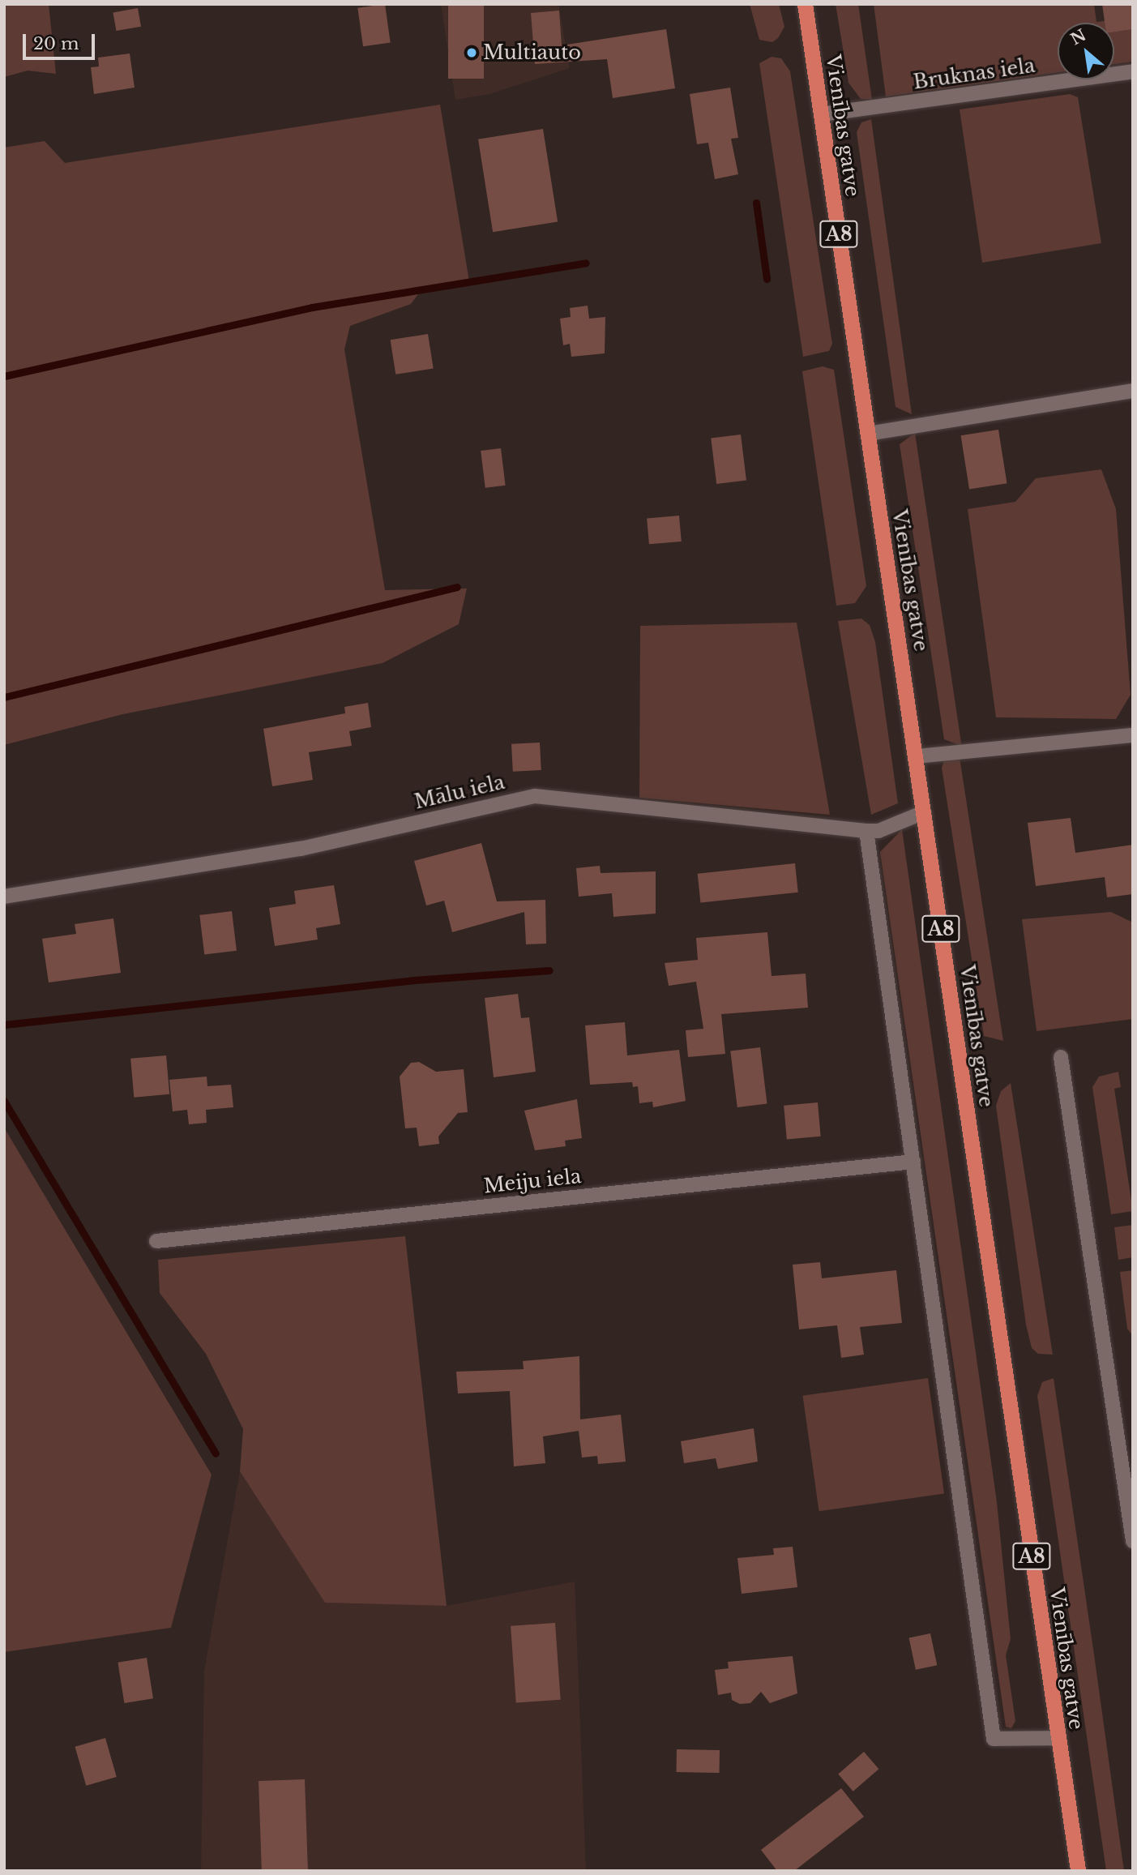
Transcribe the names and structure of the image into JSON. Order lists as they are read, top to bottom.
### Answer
{
  "streets": {
    "highway": ["Vienības gatve", "A8"],
    "street": ["Bruknas iela", "Mālu iela", "Meiju iela"]
  },
  "crossings": [
    ["Bruknas iela", "Vienības gatve"],
    ["Vienības gatve", "Mālu iela"]
  ],
  "places": ["Multiauto"],
  "scale_bar": "20 m",
  "north": "top left"
}
